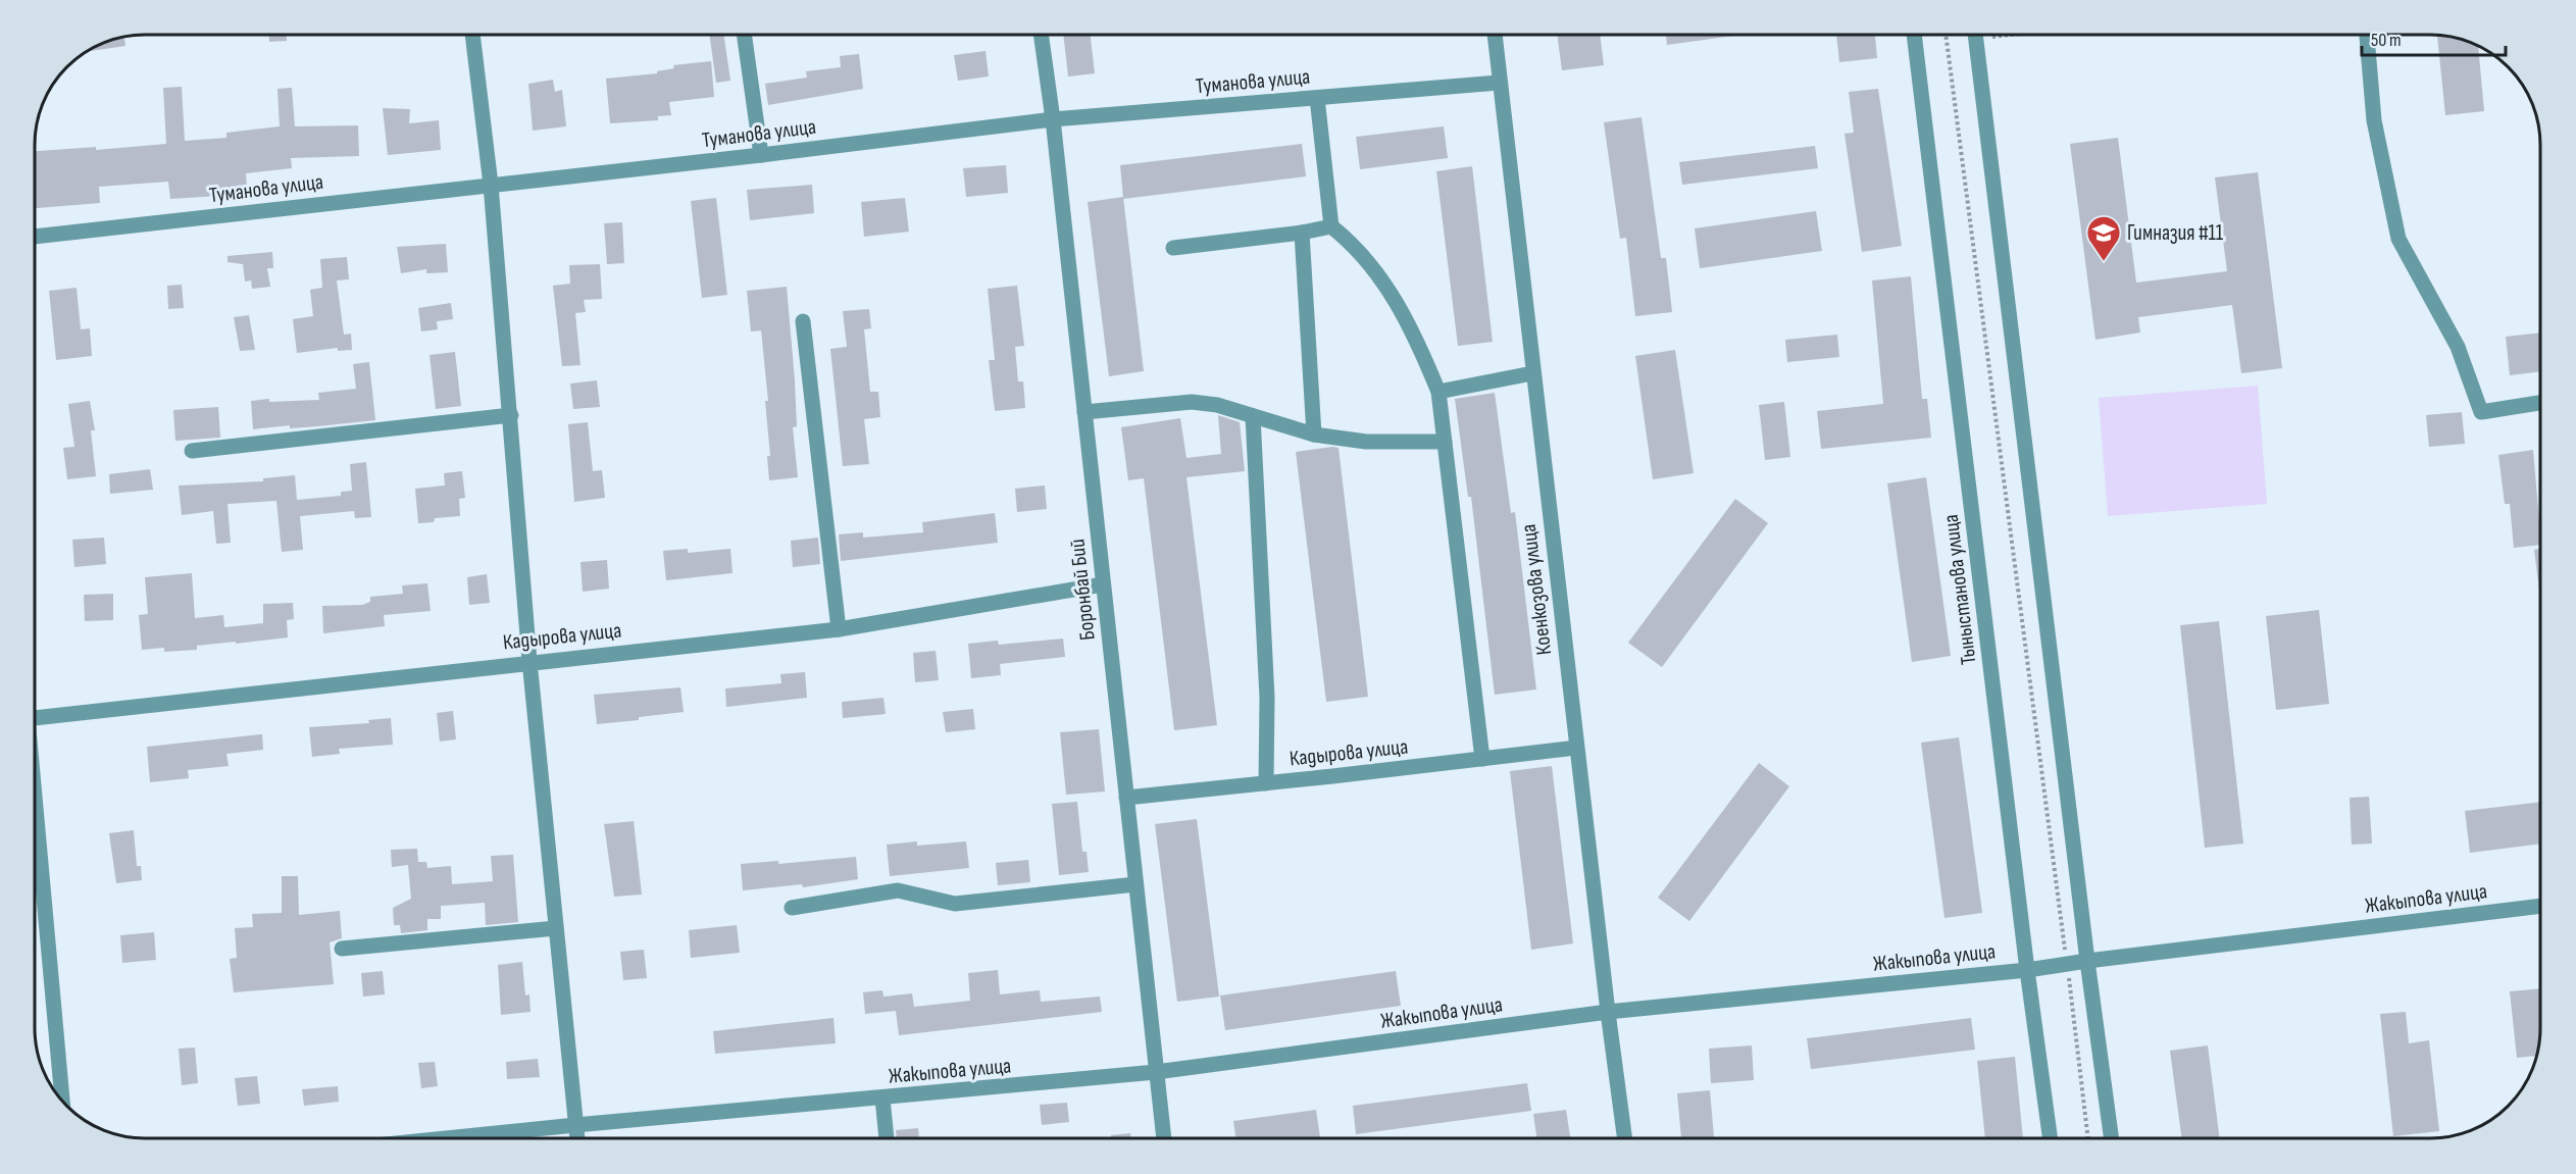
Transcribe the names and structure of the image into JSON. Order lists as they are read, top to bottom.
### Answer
{
  "streets": {
    "street": [
      "Туманова улица",
      "Боронбай Бий",
      "Коенкозова улица",
      "Тыныстанова улица",
      "Кадырова улица",
      "Жакыпова улица"
    ]
  },
  "crossings": [
    ["Туманова улица", "Боронбай Бий"],
    ["Туманова улица", "Коенкозова улица"],
    ["Боронбай Бий", "Кадырова улица"],
    ["Боронбай Бий", "Жакыпова улица"],
    ["Коенкозова улица", "Кадырова улица"],
    ["Коенкозова улица", "Жакыпова улица"],
    ["Тыныстанова улица", "Жакыпова улица"]
  ],
  "places": {
    "school or university": ["Гимназия #11"]
  },
  "scale_bar": "50 m"
}
